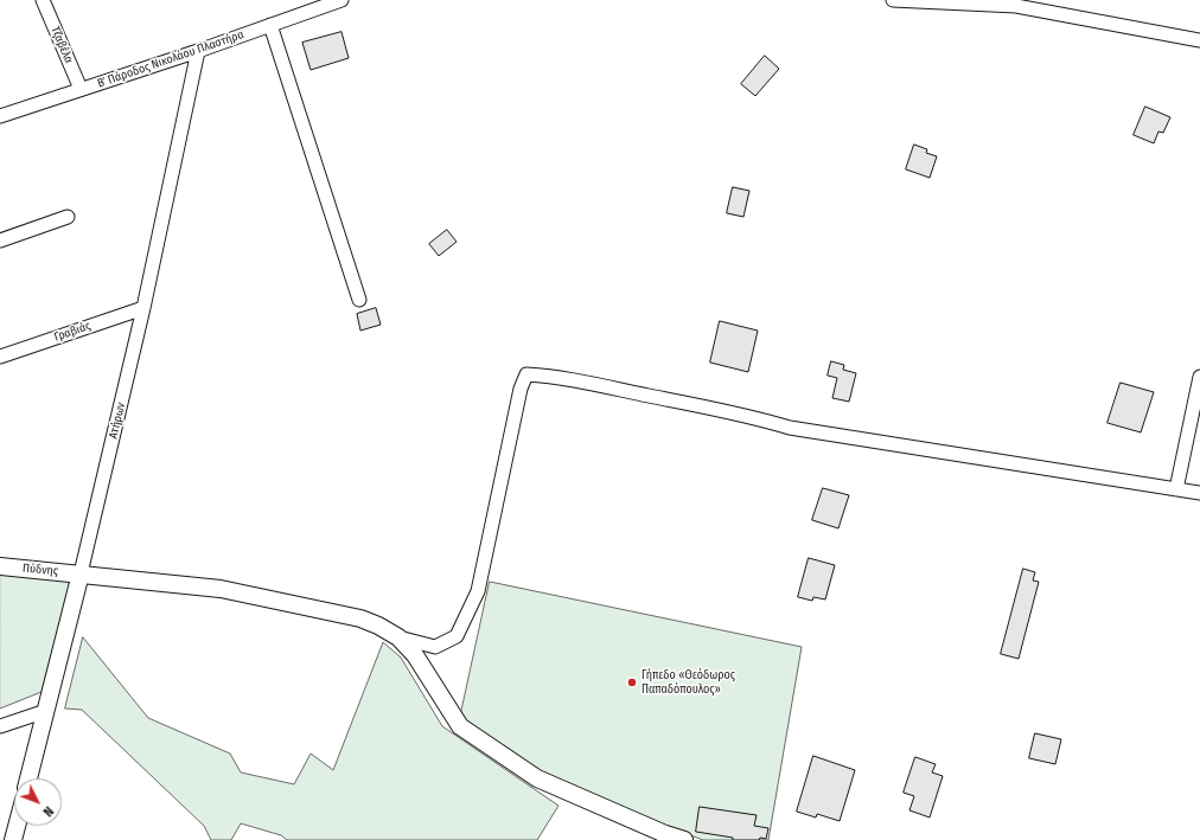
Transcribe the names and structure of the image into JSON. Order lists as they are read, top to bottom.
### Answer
{
  "streets": {
    "street": [
      "Τζαβέλα",
      "Β΄ Πάροδος Νικολάου Πλαστήρα",
      "Γραβιάς",
      "Ατήρων",
      "Πύδνης"
    ]
  },
  "crossings": [
    ["Τζαβέλα", "Β΄ Πάροδος Νικολάου Πλαστήρα"],
    ["Β΄ Πάροδος Νικολάου Πλαστήρα", "Ατήρων"],
    ["Γραβιάς", "Ατήρων"],
    ["Ατήρων", "Πύδνης"]
  ],
  "places": ["Γήπεδο «Θεόδωρος Παπαδόπουλος»"],
  "north": "bottom right"
}
